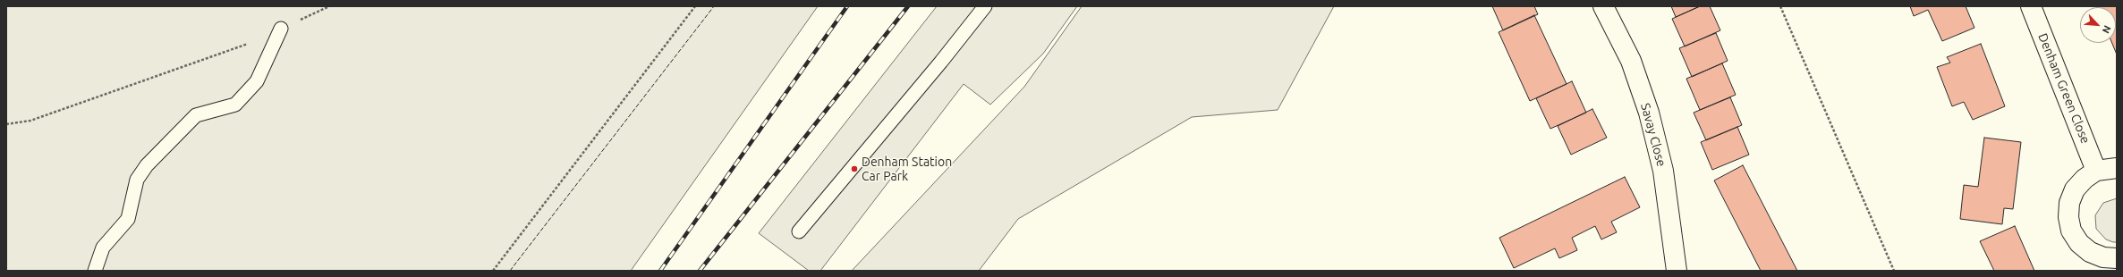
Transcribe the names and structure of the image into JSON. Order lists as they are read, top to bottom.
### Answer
{
  "streets": {
    "street": ["Denham Green Close", "Savay Close"]
  },
  "places": ["Denham Station Car Park"],
  "north": "bottom right"
}
